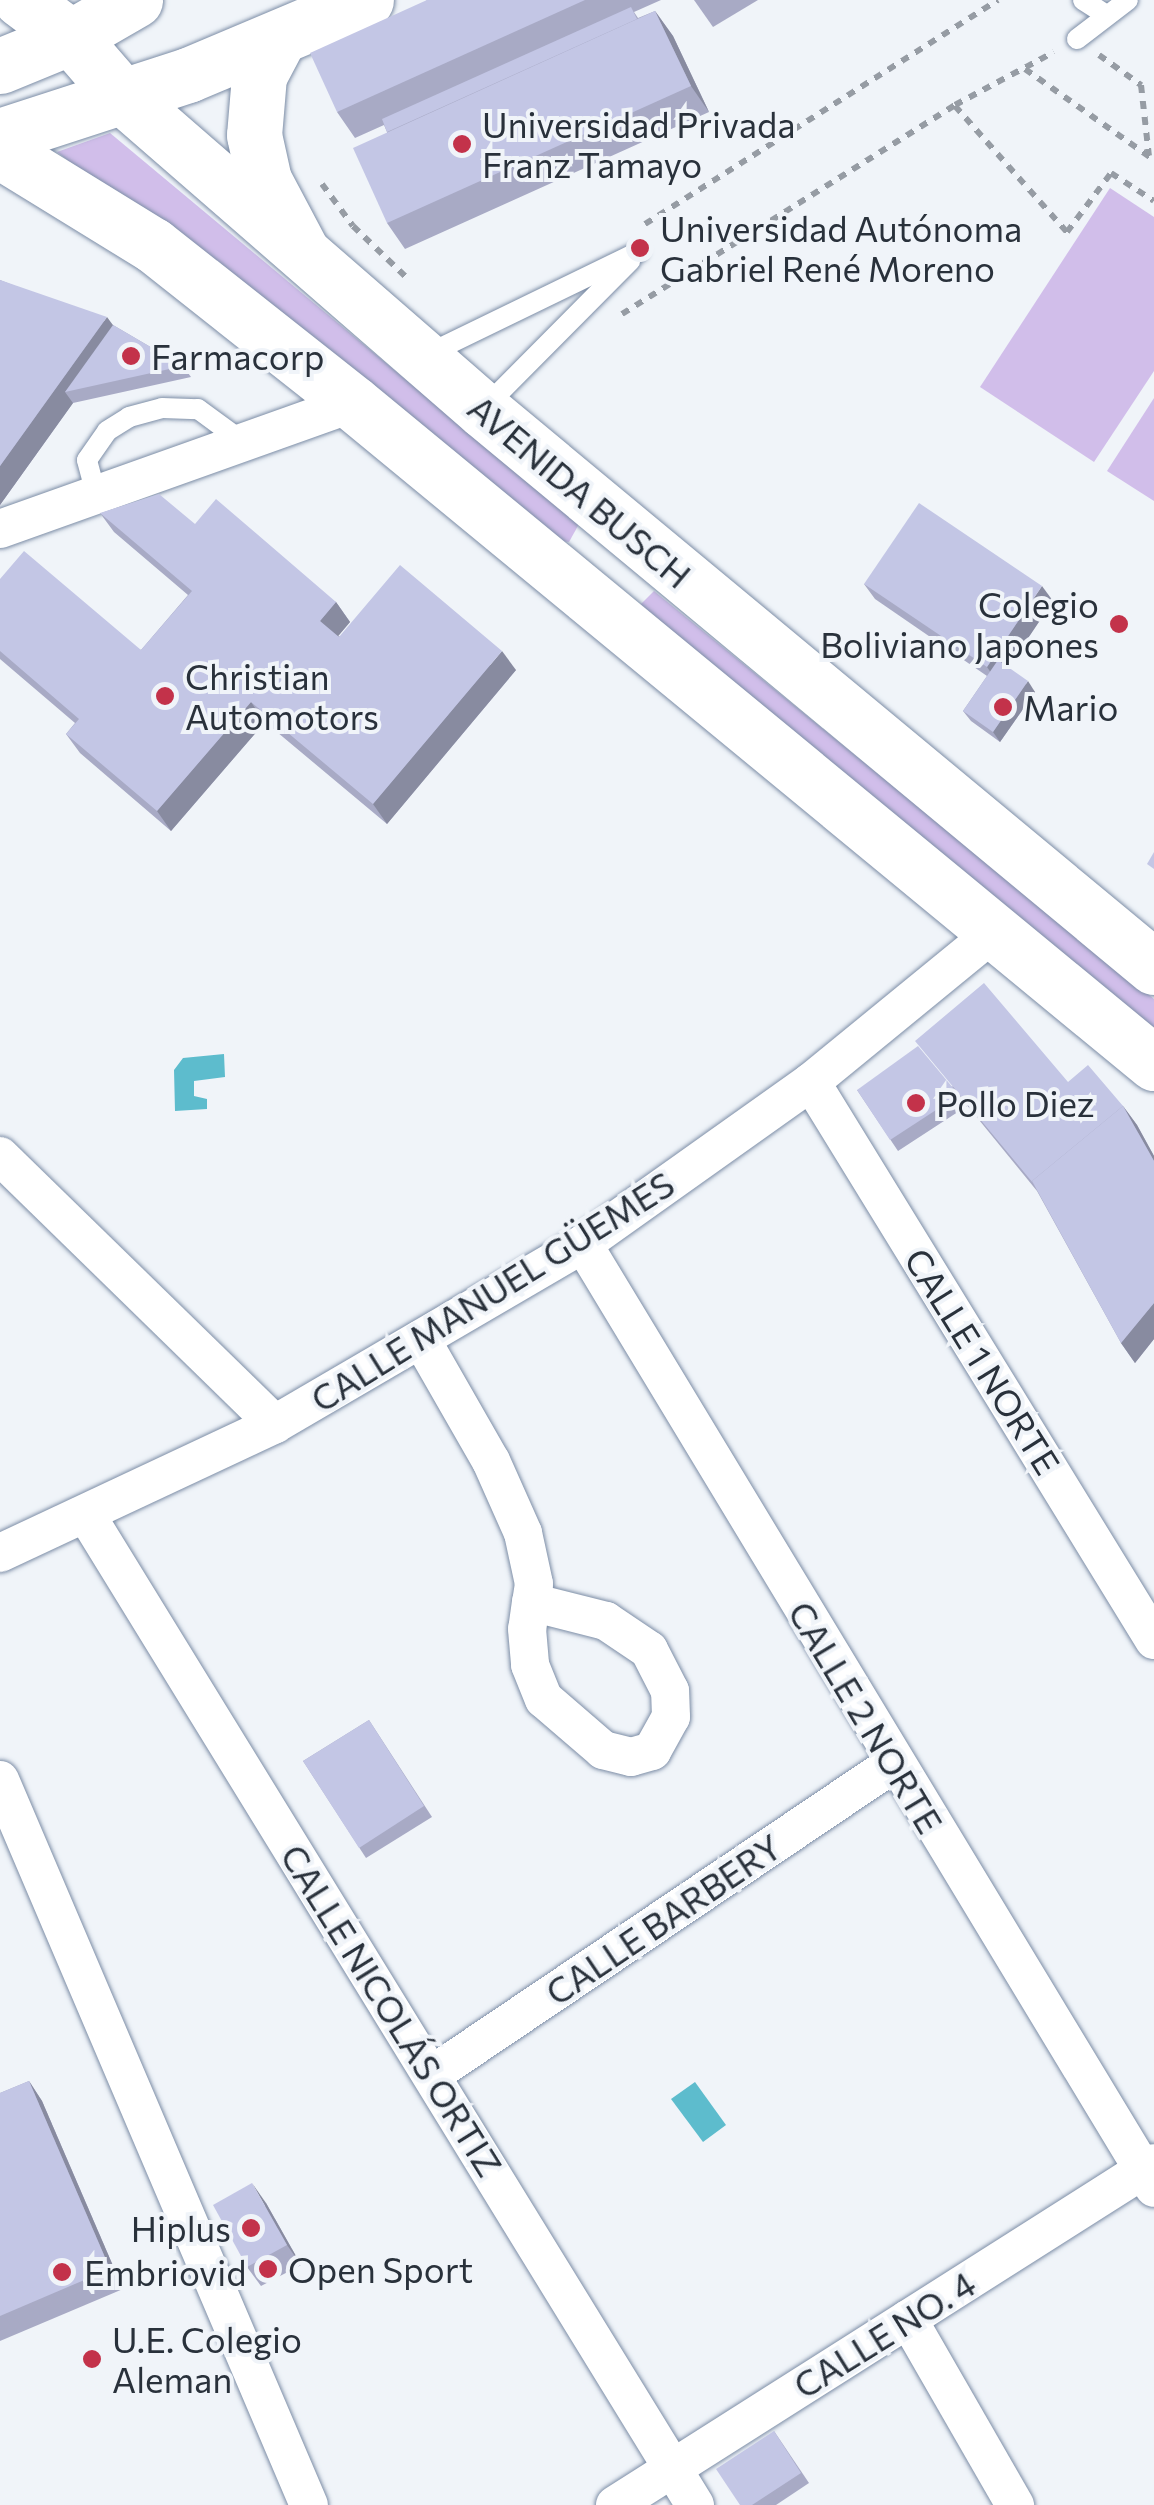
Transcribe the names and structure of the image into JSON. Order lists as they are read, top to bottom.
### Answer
{
  "streets": {
    "main road": ["AVENIDA BUSCH"],
    "street": [
      "CALLE MANUEL GÜEMES",
      "CALLE 1 NORTE",
      "CALLE 2 NORTE",
      "CALLE BARBERY",
      "CALLE NICOLÁS ORTIZ",
      "CALLE NO. 4"
    ]
  },
  "crossings": [
    ["CALLE MANUEL GÜEMES", "CALLE 1 NORTE"],
    ["CALLE MANUEL GÜEMES", "CALLE 2 NORTE"],
    ["CALLE MANUEL GÜEMES", "CALLE NICOLÁS ORTIZ"],
    ["CALLE 2 NORTE", "CALLE BARBERY"],
    ["CALLE 2 NORTE", "CALLE NO. 4"],
    ["CALLE BARBERY", "CALLE NICOLÁS ORTIZ"],
    ["CALLE NICOLÁS ORTIZ", "CALLE NO. 4"]
  ],
  "places": [
    "Universidad Privada Franz Tamayo",
    "Universidad Autónoma Gabriel René Moreno",
    "Farmacorp",
    "Colegio Boliviano Japones",
    "Christian Automotors",
    "Mario",
    "Pollo Diez",
    "Hiplus",
    "Open Sport",
    "Embriovid",
    "U.E. Colegio Aleman"
  ]
}
